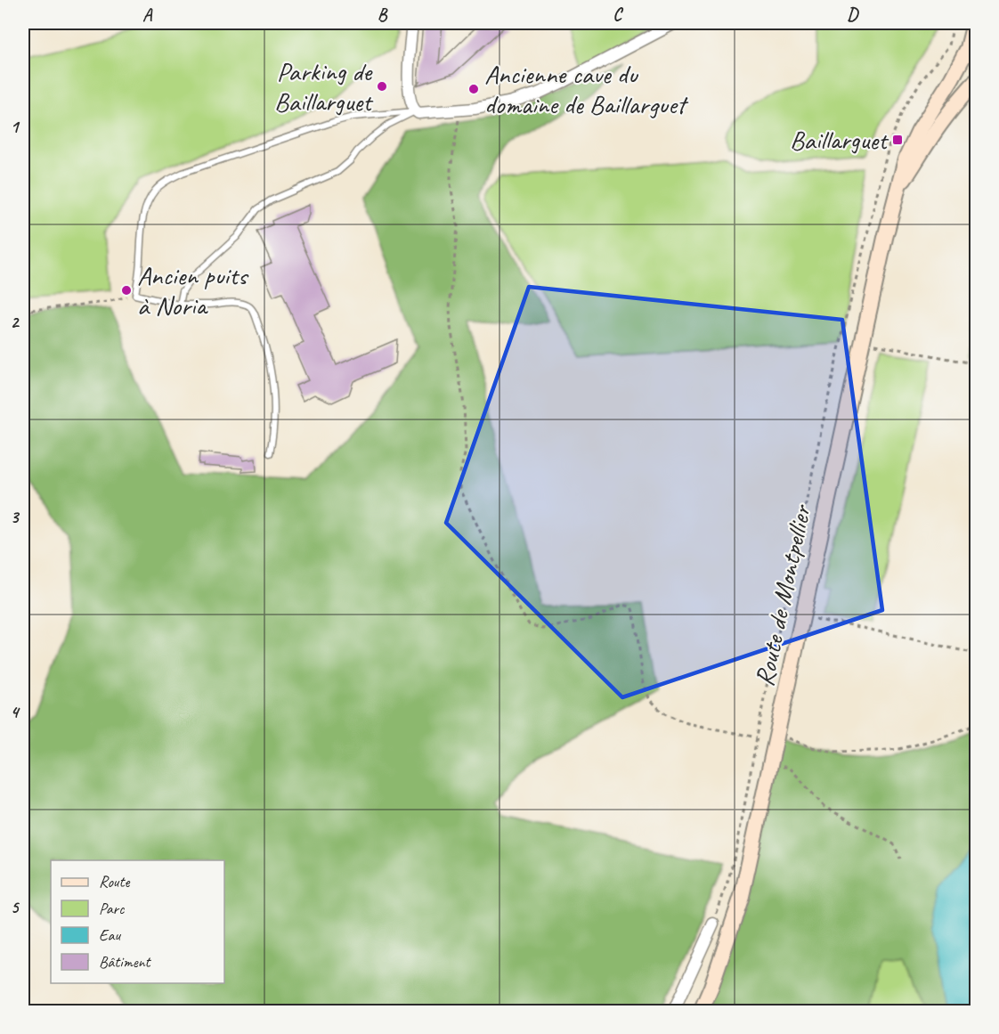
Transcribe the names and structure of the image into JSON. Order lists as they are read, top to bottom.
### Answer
{
  "streets": {
    "main road": ["Route de Montpellier"]
  },
  "places": {
    "other": ["Parking de Baillarguet", "Ancienne cave du domaine de Baillarguet", "Ancien puits à Noria"],
    "transit": ["Baillarguet"]
  },
  "legend": [
    "Route",
    "Parc",
    "Eau",
    "Bâtiment"
  ],
  "grid": {
    "columns": [
      "A",
      "B",
      "C",
      "D"
    ],
    "rows": [
      "1",
      "2",
      "3",
      "4",
      "5"
    ]
  }
}
